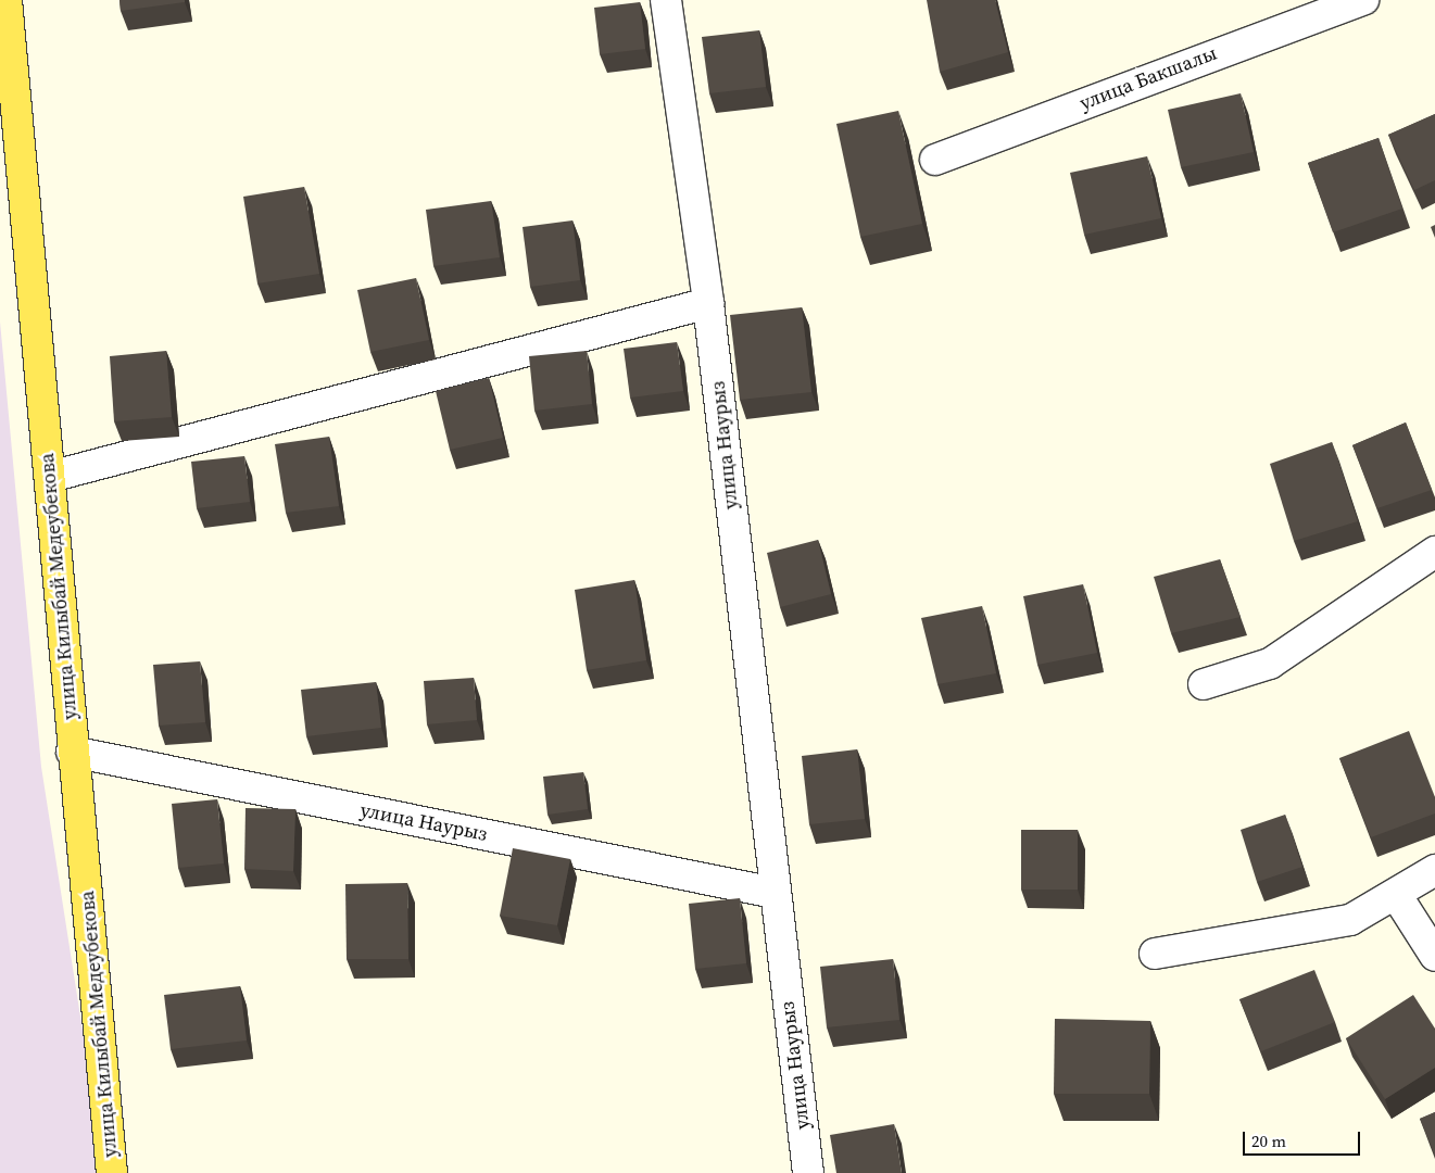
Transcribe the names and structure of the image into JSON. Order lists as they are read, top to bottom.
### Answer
{
  "streets": {
    "main road": ["улица Килыбай Медеубекова"],
    "street": ["улица Бакшалы", "улица Наурыз"]
  },
  "crossings": [
    ["улица Наурыз", "улица Килыбай Медеубекова"]
  ],
  "scale_bar": "20 m"
}
